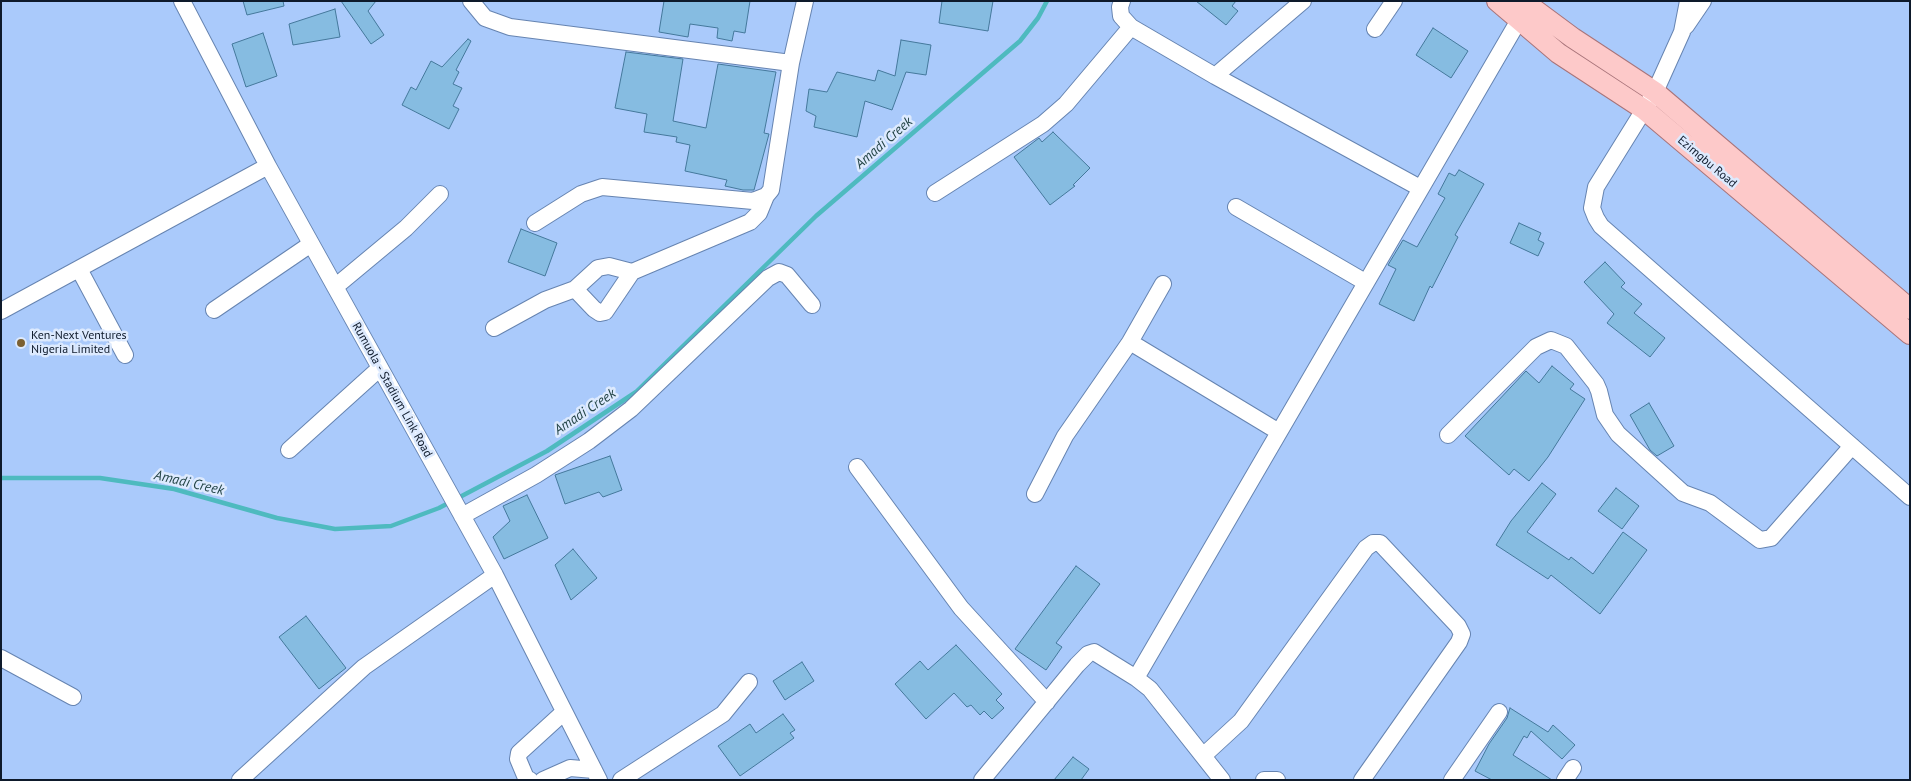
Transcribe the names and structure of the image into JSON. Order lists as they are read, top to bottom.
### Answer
{
  "streets": {
    "main road": ["Ezimgbu Road"],
    "street": ["Rumuola - Stadium Link Road"]
  },
  "water": ["Amadi Creek"],
  "places": ["Ken-Next Ventures Nigeria Limited"]
}
